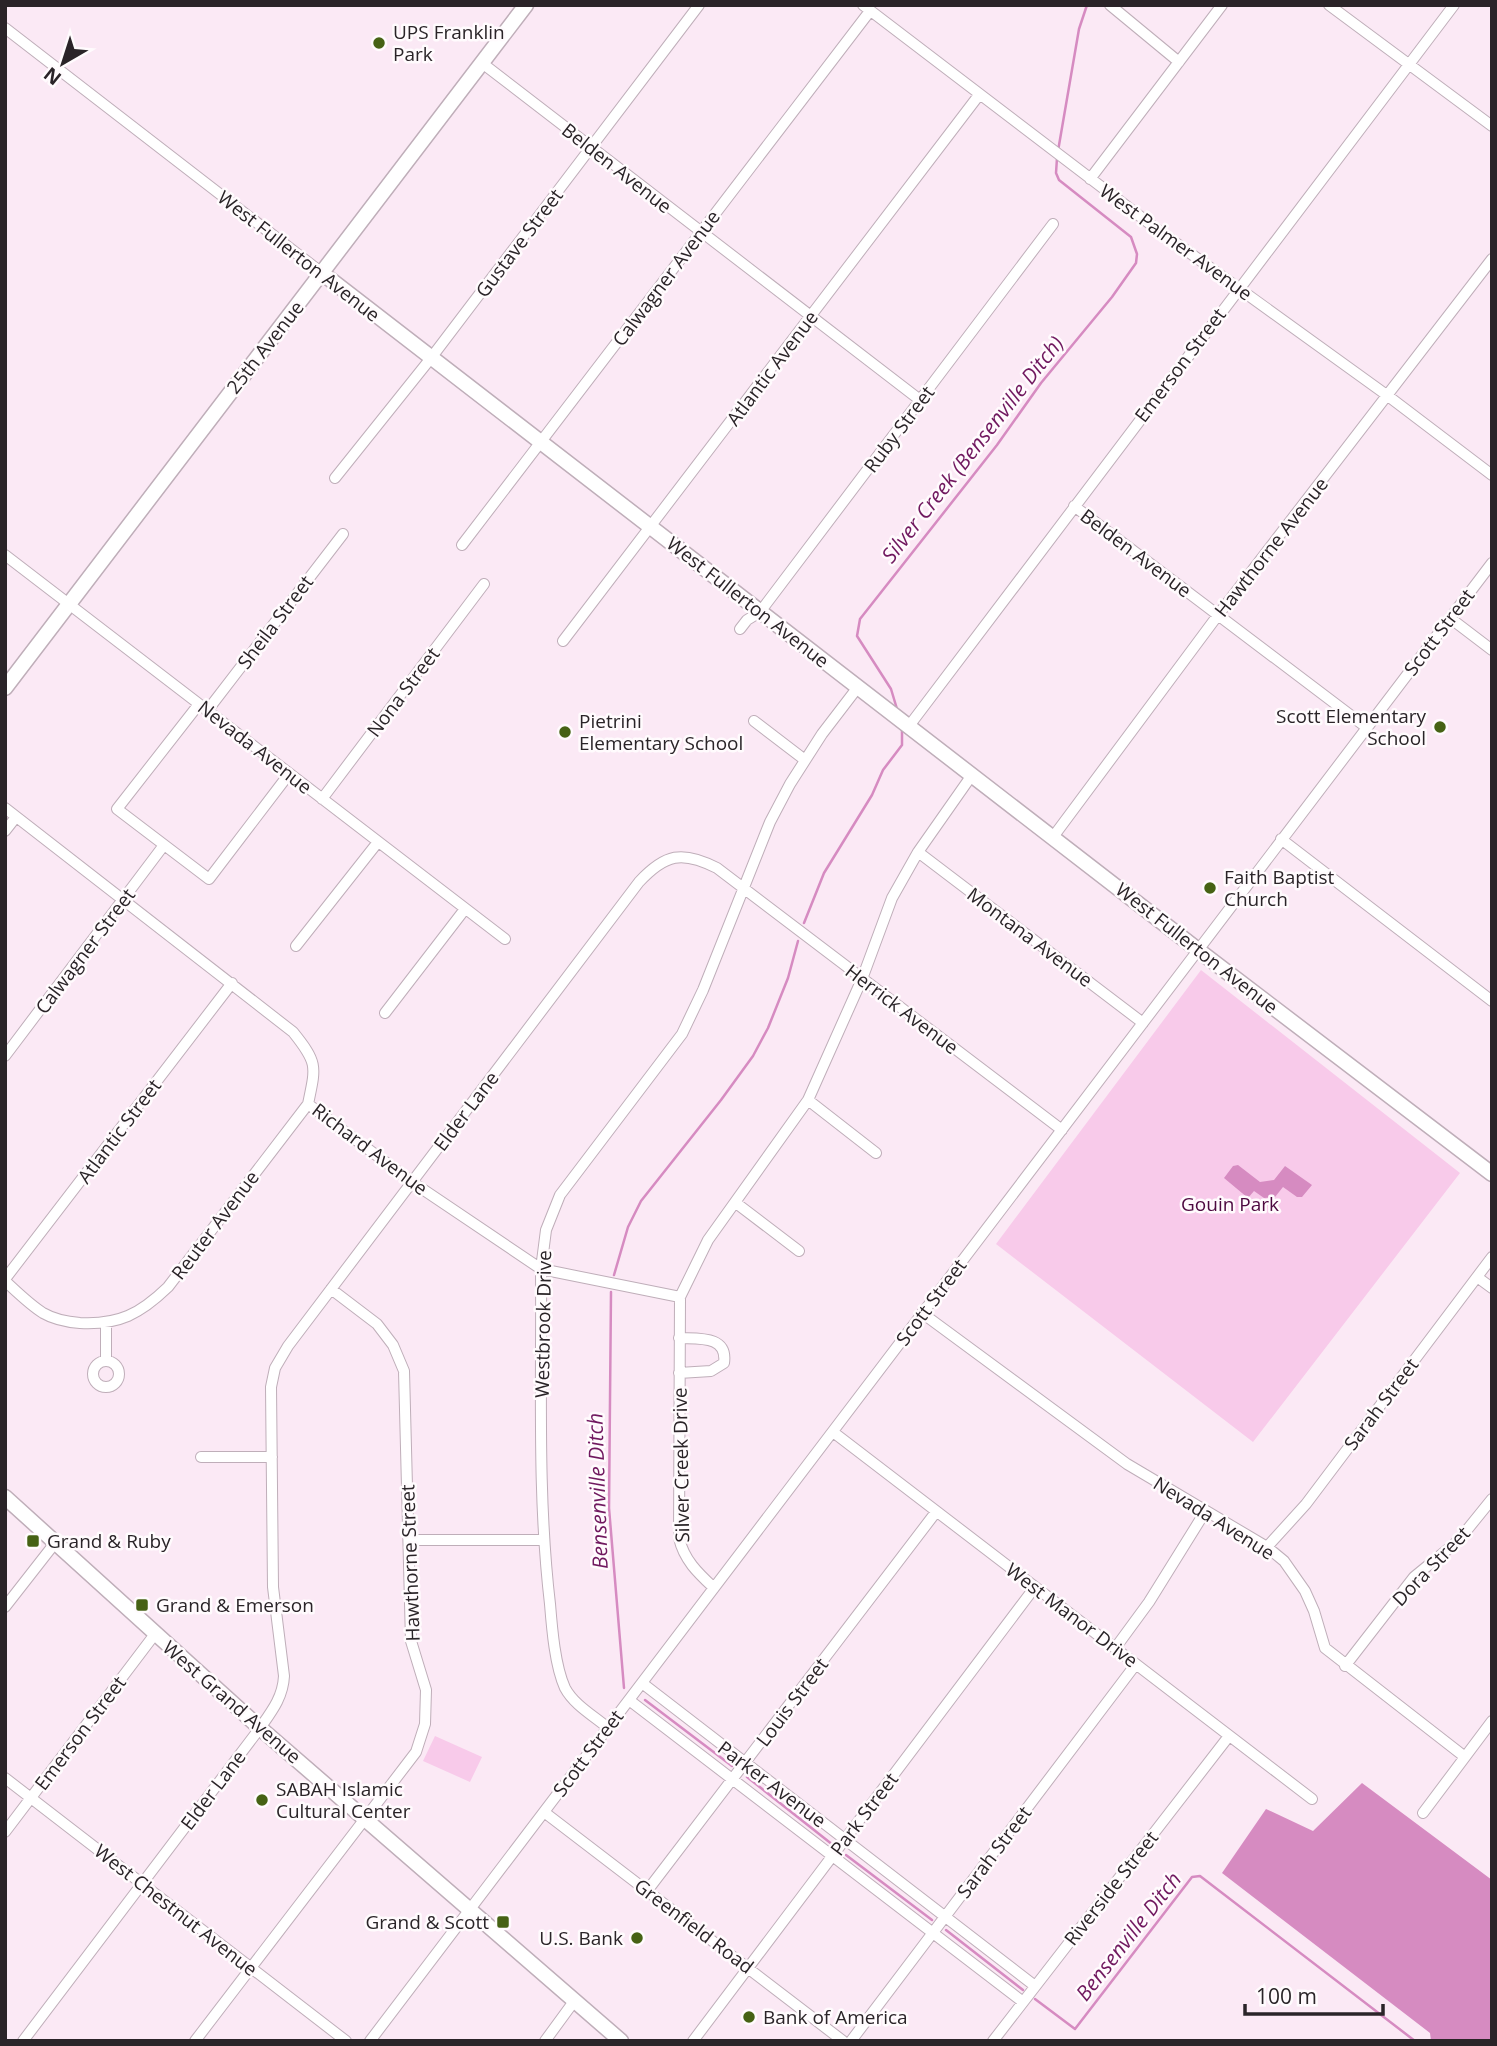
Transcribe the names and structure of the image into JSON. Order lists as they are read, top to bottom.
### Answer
{
  "streets": {
    "main road": ["West Fullerton Avenue", "25th Avenue", "West Grand Avenue"],
    "street": [
      "Belden Avenue",
      "West Palmer Avenue",
      "Gustave Street",
      "Calwagner Avenue",
      "Emerson Street",
      "Atlantic Avenue",
      "Ruby Street",
      "Hawthorne Avenue",
      "Sheila Street",
      "Scott Street",
      "Nona Street",
      "Nevada Avenue",
      "Montana Avenue",
      "Calwagner Street",
      "Herrick Avenue",
      "Elder Lane",
      "Atlantic Street",
      "Richard Avenue",
      "Reuter Avenue",
      "Westbrook Drive",
      "Sarah Street",
      "Silver Creek Drive",
      "Hawthorne Street",
      "Dora Street",
      "West Manor Drive",
      "Louis Street",
      "Parker Avenue",
      "Park Street",
      "Riverside Street",
      "West Chestnut Avenue",
      "Greenfield Road"
    ]
  },
  "crossings": [
    ["Belden Avenue", "Gustave Street"],
    ["Belden Avenue", "Calwagner Avenue"],
    ["Belden Avenue", "25th Avenue"],
    ["Belden Avenue", "Emerson Street"],
    ["Belden Avenue", "Atlantic Avenue"],
    ["Belden Avenue", "Ruby Street"],
    ["Belden Avenue", "Hawthorne Avenue"],
    ["Belden Avenue", "Scott Street"],
    ["West Palmer Avenue", "Calwagner Avenue"],
    ["West Palmer Avenue", "Emerson Street"],
    ["West Palmer Avenue", "Atlantic Avenue"],
    ["West Palmer Avenue", "Hawthorne Avenue"],
    ["Gustave Street", "West Fullerton Avenue"],
    ["West Fullerton Avenue", "Calwagner Avenue"],
    ["West Fullerton Avenue", "25th Avenue"],
    ["West Fullerton Avenue", "Emerson Street"],
    ["West Fullerton Avenue", "Atlantic Avenue"],
    ["West Fullerton Avenue", "Ruby Street"],
    ["West Fullerton Avenue", "Hawthorne Avenue"],
    ["West Fullerton Avenue", "Scott Street"],
    ["West Fullerton Avenue", "Westbrook Drive"],
    ["West Fullerton Avenue", "Silver Creek Drive"],
    ["25th Avenue", "Nevada Avenue"],
    ["Emerson Street", "West Grand Avenue"],
    ["Emerson Street", "West Chestnut Avenue"],
    ["Sheila Street", "Nevada Avenue"],
    ["Sheila Street", "Calwagner Street"],
    ["Scott Street", "Nevada Avenue"],
    ["Scott Street", "Montana Avenue"],
    ["Scott Street", "Herrick Avenue"],
    ["Scott Street", "Westbrook Drive"],
    ["Scott Street", "Silver Creek Drive"],
    ["Scott Street", "West Manor Drive"],
    ["Scott Street", "West Grand Avenue"],
    ["Scott Street", "Parker Avenue"],
    ["Scott Street", "Greenfield Road"],
    ["Nona Street", "Nevada Avenue"],
    ["Nevada Avenue", "Sarah Street"],
    ["Nevada Avenue", "Dora Street"],
    ["Montana Avenue", "Silver Creek Drive"],
    ["Calwagner Street", "Richard Avenue"],
    ["Herrick Avenue", "Elder Lane"],
    ["Herrick Avenue", "Westbrook Drive"],
    ["Herrick Avenue", "Silver Creek Drive"],
    ["Elder Lane", "Richard Avenue"],
    ["Elder Lane", "Westbrook Drive"],
    ["Elder Lane", "Hawthorne Street"],
    ["Elder Lane", "West Grand Avenue"],
    ["Elder Lane", "West Chestnut Avenue"],
    ["Atlantic Street", "Richard Avenue"],
    ["Richard Avenue", "Reuter Avenue"],
    ["Richard Avenue", "Westbrook Drive"],
    ["Richard Avenue", "Silver Creek Drive"],
    ["Sarah Street", "West Manor Drive"],
    ["Sarah Street", "Parker Avenue"],
    ["Hawthorne Street", "West Grand Avenue"],
    ["Hawthorne Street", "West Chestnut Avenue"],
    ["West Manor Drive", "Louis Street"],
    ["West Manor Drive", "Park Street"],
    ["West Manor Drive", "Riverside Street"],
    ["Louis Street", "Parker Avenue"],
    ["Louis Street", "Greenfield Road"],
    ["Parker Avenue", "Park Street"],
    ["Parker Avenue", "Riverside Street"],
    ["Park Street", "Greenfield Road"]
  ],
  "water": ["Silver Creek (Bensenville Ditch)", "Bensenville Ditch"],
  "parks": ["Gouin Park"],
  "places": {
    "other": [
      "UPS Franklin Park",
      "Scott Elementary School",
      "Pietrini Elementary School",
      "Faith Baptist Church",
      "SABAH Islamic Cultural Center",
      "U.S. Bank",
      "Bank of America"
    ],
    "transit": ["Grand & Ruby", "Grand & Emerson", "Grand & Scott"]
  },
  "scale_bar": "100 m",
  "north": "bottom left"
}
